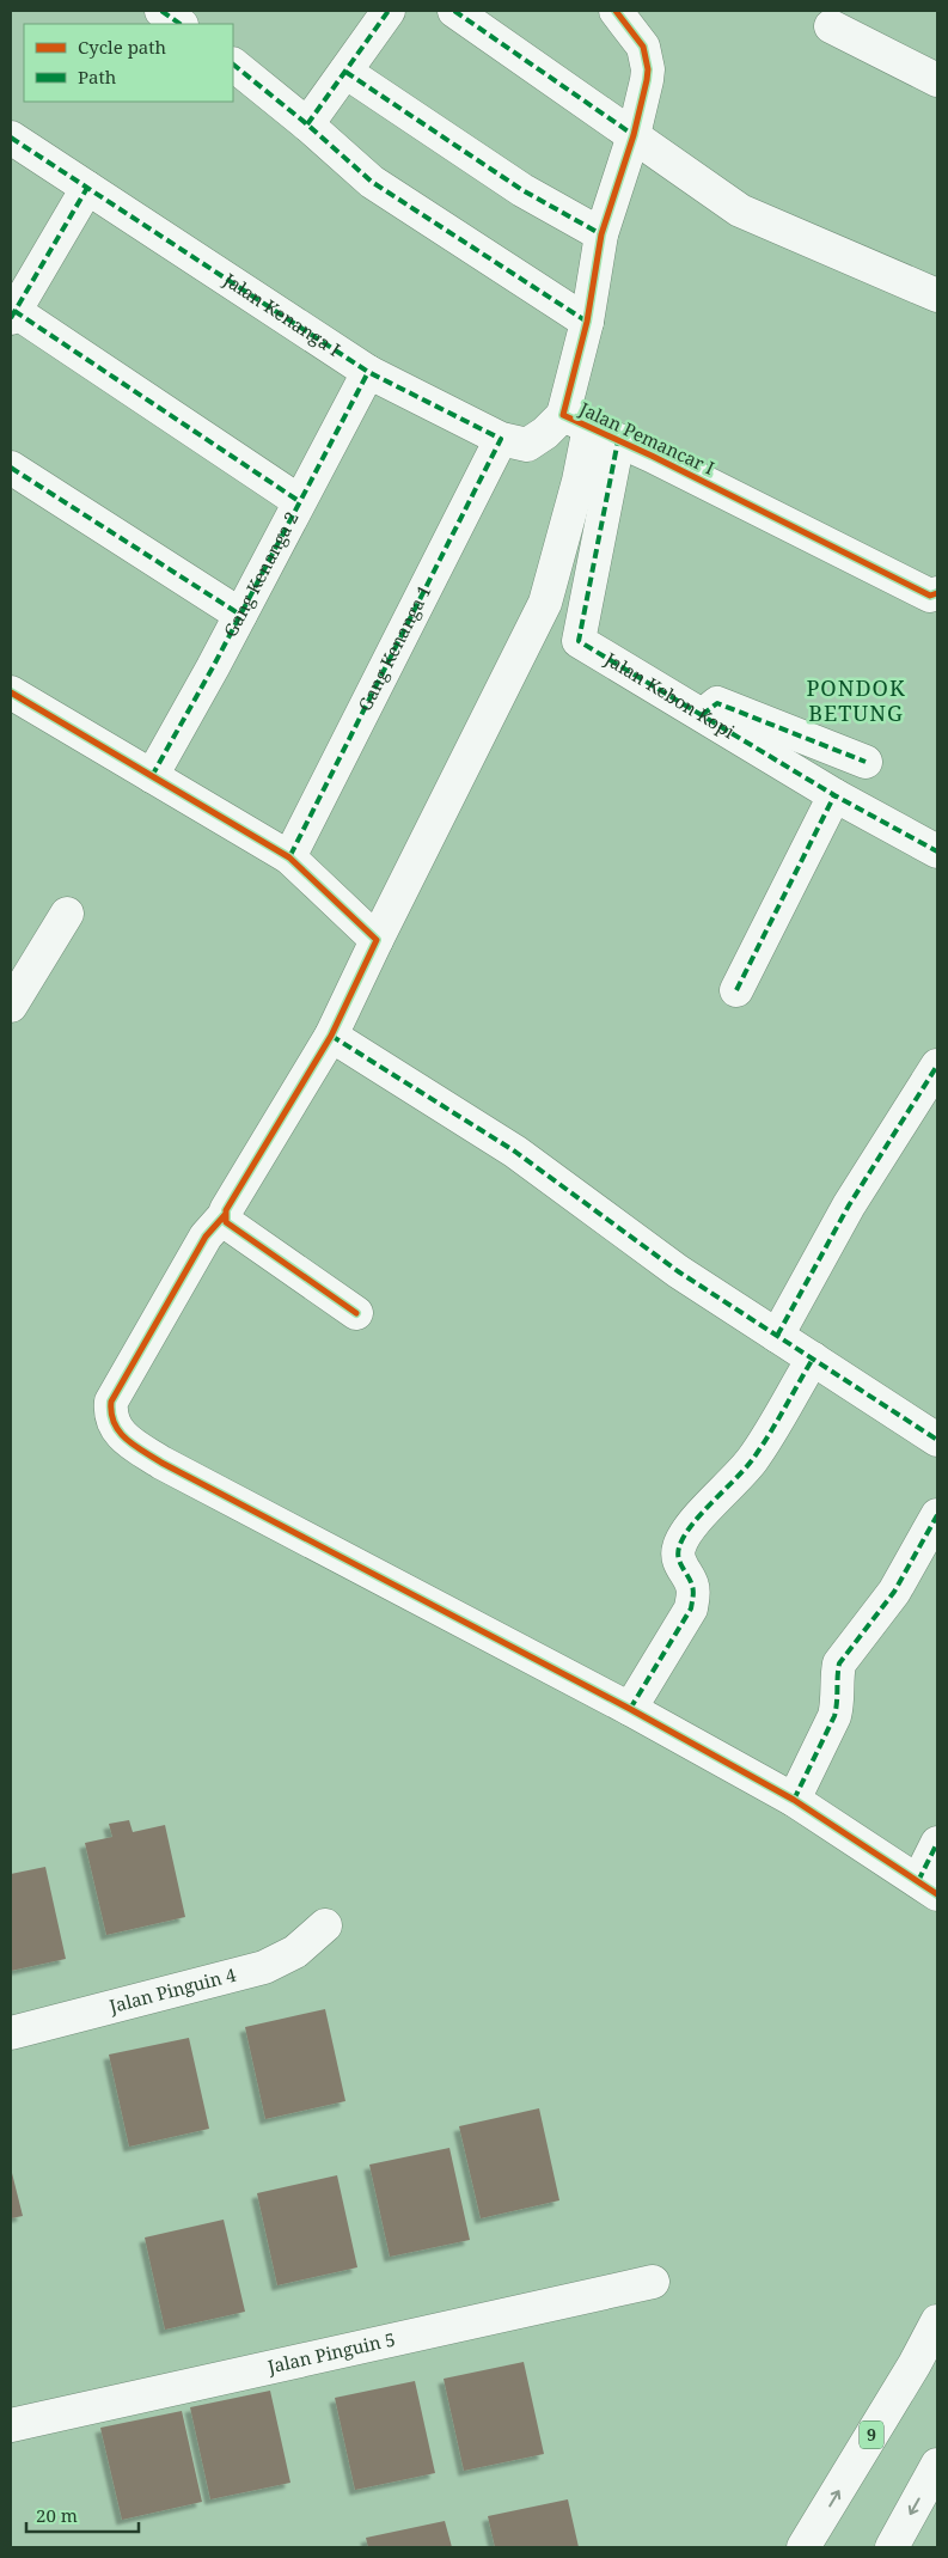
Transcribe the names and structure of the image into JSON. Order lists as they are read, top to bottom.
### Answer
{
  "streets": {
    "main road": [
      "Jalan Kenanga I",
      "Jalan Pemancar I",
      "Gang Kenanga 2",
      "Gang Kenanga 1",
      "Jalan Kebon Kopi",
      "Jalan Pinguin 4",
      "Jalan Pinguin 5",
      "9"
    ]
  },
  "crossings": [
    ["Jalan Kenanga I", "Jalan Pemancar I"],
    ["Jalan Kenanga I", "Gang Kenanga 2"],
    ["Jalan Kenanga I", "Gang Kenanga 1"],
    ["Jalan Kenanga I", "Jalan Kebon Kopi"],
    ["Jalan Pemancar I", "Jalan Kebon Kopi"]
  ],
  "districts": ["PONDOK BETUNG"],
  "legend": ["Cycle path", "Path"],
  "scale_bar": "20 m"
}
